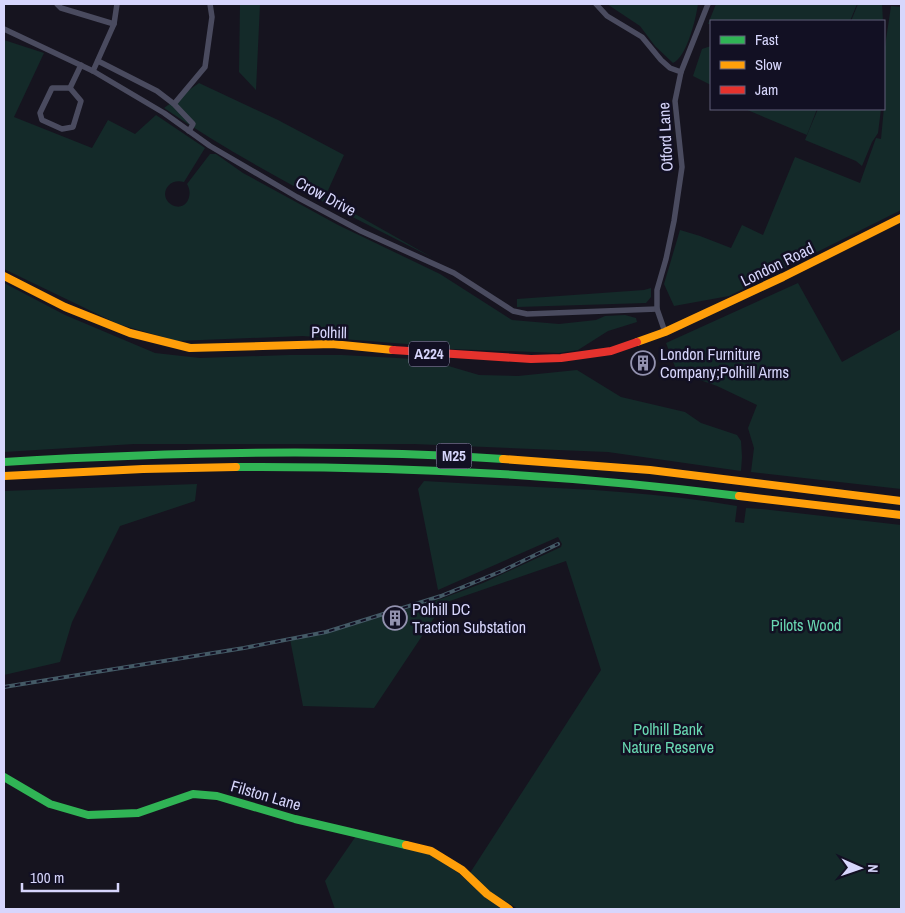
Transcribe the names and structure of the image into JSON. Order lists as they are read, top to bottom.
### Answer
{
  "streets": {
    "main road": [
      "London Road",
      "Polhill",
      "A224",
      "M25",
      "Filston Lane"
    ],
    "street": ["Otford Lane", "Crow Drive"]
  },
  "crossings": [
    ["Otford Lane", "Crow Drive"],
    ["Otford Lane", "London Road"],
    ["Otford Lane", "Polhill"],
    ["London Road", "Polhill"]
  ],
  "parks": ["Pilots Wood", "Polhill Bank Nature Reserve"],
  "places": {
    "building": ["London Furniture Company;Polhill Arms", "Polhill DC Traction Substation"]
  },
  "legend": ["Fast", "Slow", "Jam"],
  "scale_bar": "100 m",
  "north": "right"
}
